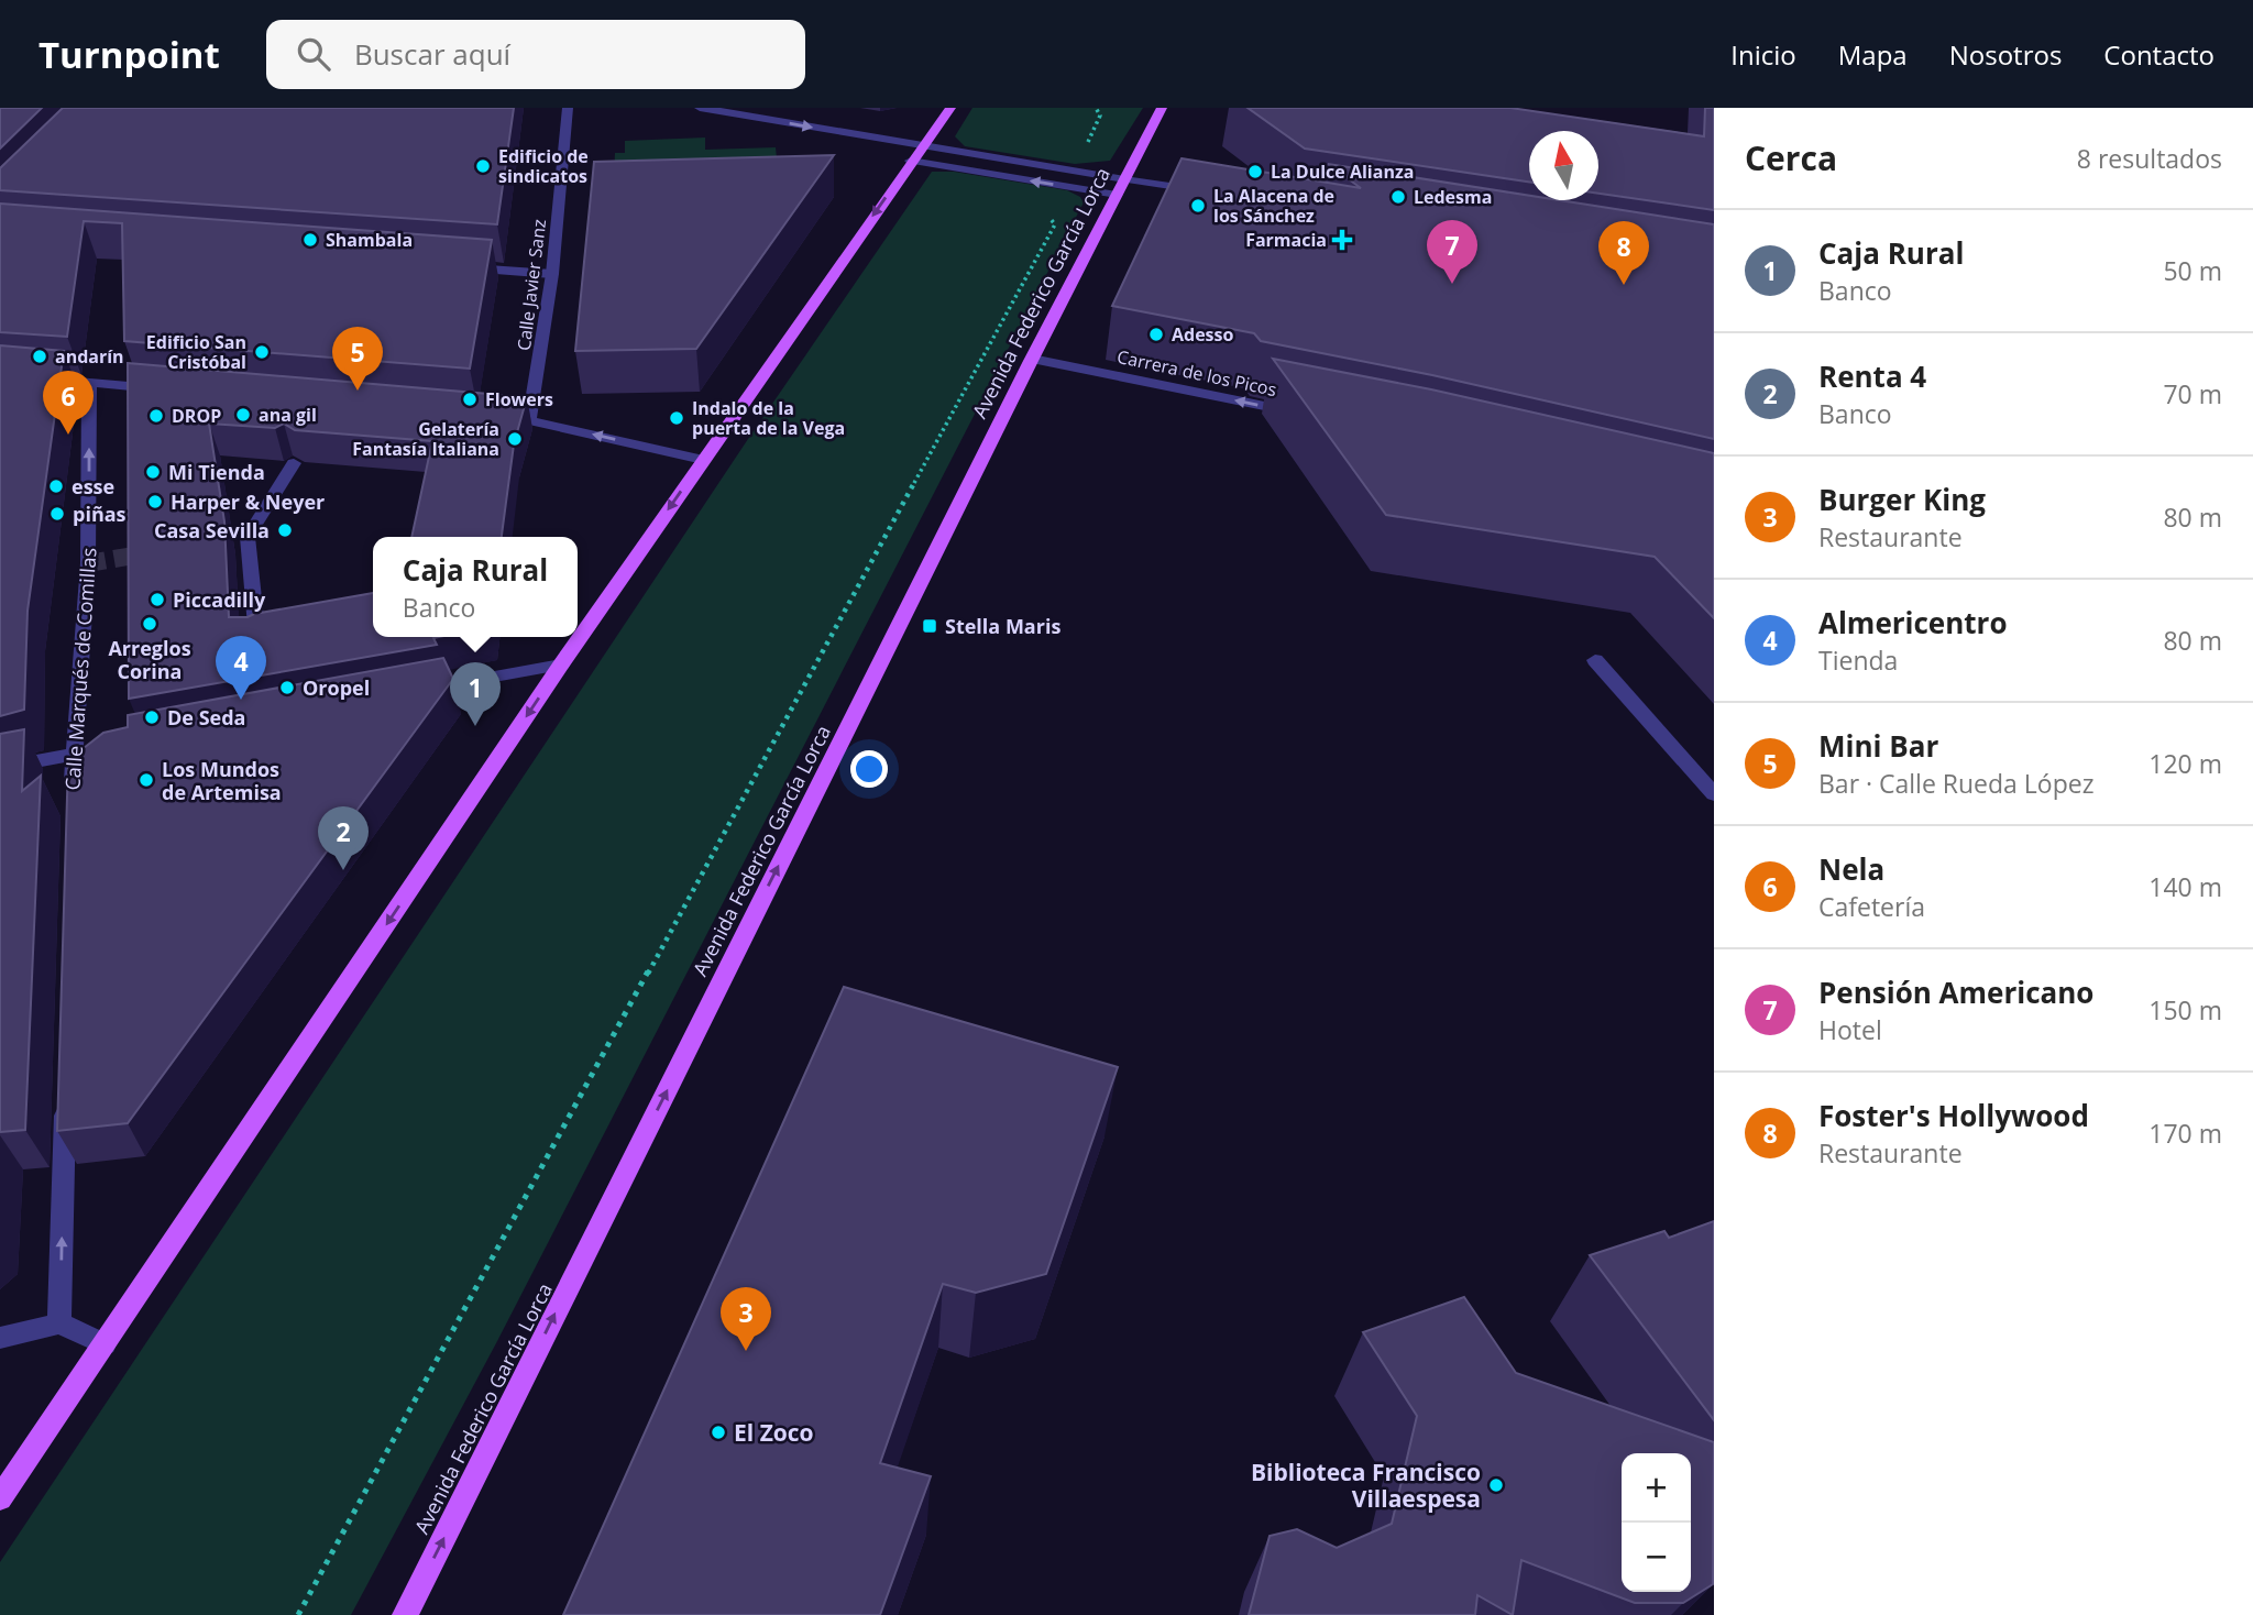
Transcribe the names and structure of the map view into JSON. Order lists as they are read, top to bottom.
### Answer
{
  "streets": {
    "main road": ["Avenida Federico García Lorca"],
    "street": ["Calle Javier Sanz", "Carrera de los Picos", "Calle Marqués de Comillas"]
  },
  "crossings": [
    ["Avenida Federico García Lorca", "Carrera de los Picos"]
  ],
  "one_way": ["Avenida Federico García Lorca", "Carrera de los Picos"],
  "places": {
    "other": [
      "Edificio de sindicatos",
      "La Dulce Alianza",
      "Ledesma",
      "La Alacena de los Sánchez",
      "Shambala",
      "Adesso",
      "Edificio San Cristóbal",
      "andarín",
      "Flowers",
      "ana gil",
      "DROP",
      "Indalo de la puerta de la Vega",
      "Gelatería Fantasía Italiana",
      "Mi Tienda",
      "esse",
      "Harper & Neyer",
      "piñas",
      "Casa Sevilla",
      "Piccadilly",
      "Arreglos Corina",
      "Oropel",
      "De Seda",
      "Los Mundos de Artemisa",
      "El Zoco",
      "Biblioteca Francisco Villaespesa"
    ],
    "health": ["Farmacia"],
    "transit": ["Stella Maris"]
  },
  "north": "top",
  "page": {
    "header": "Turnpoint",
    "search": "Buscar aquí",
    "nav": [
      "Inicio",
      "Mapa",
      "Nosotros",
      "Contacto"
    ],
    "heading": ["Cerca", "8 resultados"],
    "list": [
      {
        "mark": "1",
        "name": "Caja Rural",
        "note": "Banco",
        "value": "50 m"
      },
      {
        "mark": "2",
        "name": "Renta 4",
        "note": "Banco",
        "value": "70 m"
      },
      {
        "mark": "3",
        "name": "Burger King",
        "note": "Restaurante",
        "value": "80 m"
      },
      {
        "mark": "4",
        "name": "Almericentro",
        "note": "Tienda",
        "value": "80 m"
      },
      {
        "mark": "5",
        "name": "Mini Bar",
        "note": "Bar · Calle Rueda López",
        "value": "120 m"
      },
      {
        "mark": "6",
        "name": "Nela",
        "note": "Cafetería",
        "value": "140 m"
      },
      {
        "mark": "7",
        "name": "Pensión Americano",
        "note": "Hotel",
        "value": "150 m"
      },
      {
        "mark": "8",
        "name": "Foster's Hollywood",
        "note": "Restaurante",
        "value": "170 m"
      }
    ],
    "pins": [
      "7",
      "8",
      "5",
      "6",
      "4",
      "1",
      "2",
      "3"
    ],
    "popup": ["Caja Rural", "Banco"],
    "map_buttons": ["+", "−"]
  }
}
